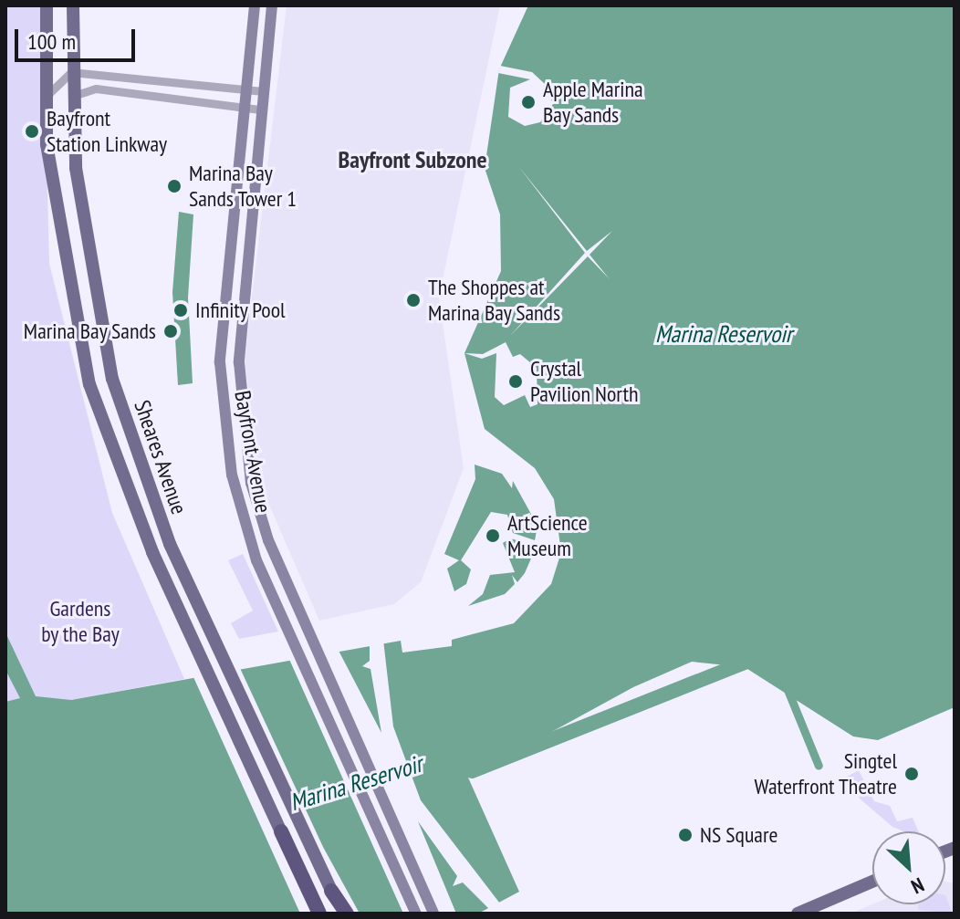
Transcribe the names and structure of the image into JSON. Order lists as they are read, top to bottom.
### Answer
{
  "streets": {
    "main road": ["Bayfront Avenue", "Sheares Avenue"]
  },
  "districts": ["Bayfront Subzone"],
  "water": ["Marina Reservoir"],
  "parks": ["Gardens by the Bay"],
  "places": [
    "Apple Marina Bay Sands",
    "Bayfront Station Linkway",
    "Marina Bay Sands Tower 1",
    "The Shoppes at Marina Bay Sands",
    "Infinity Pool",
    "Marina Bay Sands",
    "Crystal Pavilion North",
    "ArtScience Museum",
    "Singtel Waterfront Theatre",
    "NS Square"
  ],
  "scale_bar": "100 m",
  "north": "bottom right"
}
